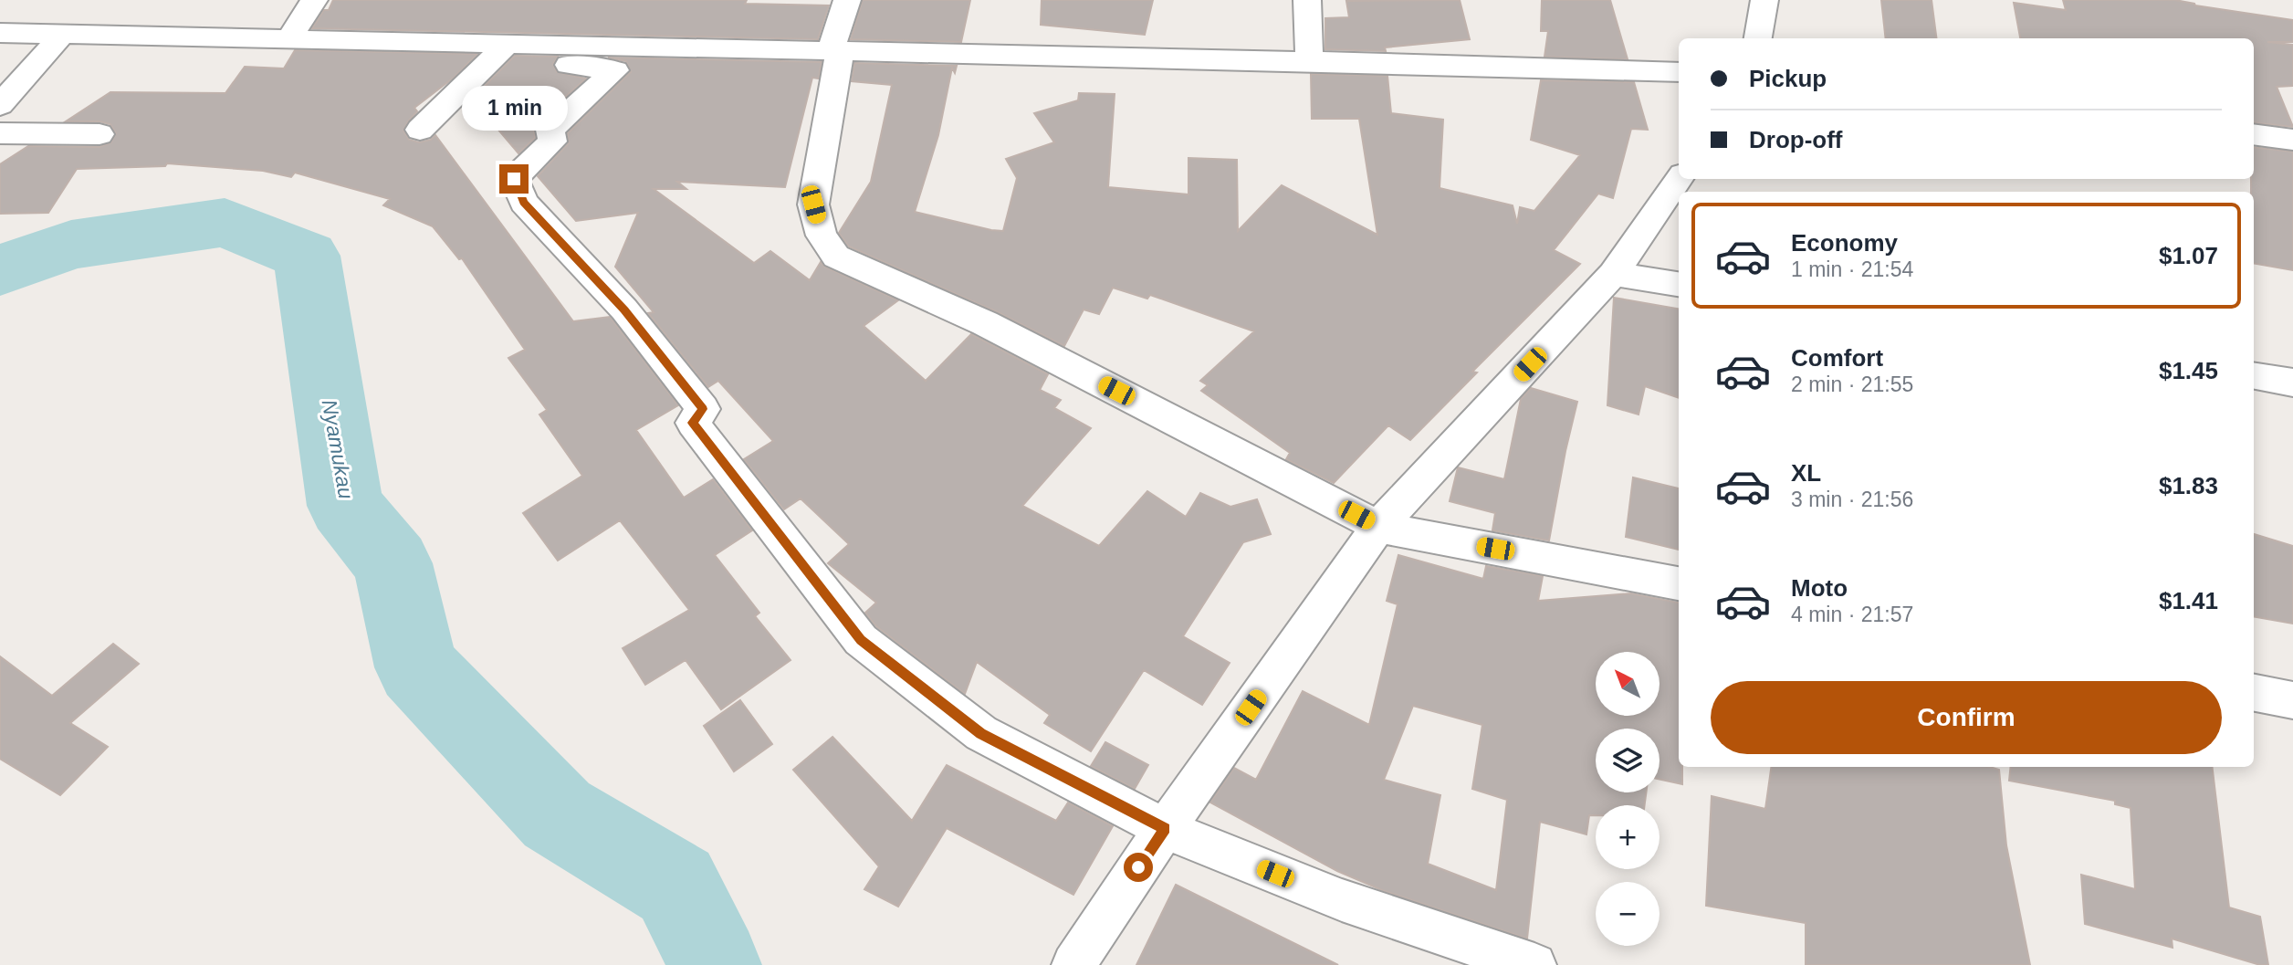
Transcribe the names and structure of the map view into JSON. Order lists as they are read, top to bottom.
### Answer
{
  "water": ["Nyamukau"],
  "north": "top left",
  "page": {
    "banner": ["Pickup", "Drop-off"],
    "bubble": "1 min",
    "list": [
      {
        "name": "Economy",
        "note": "1 min · 21:54",
        "value": "$1.07"
      },
      {
        "name": "Comfort",
        "note": "2 min · 21:55",
        "value": "$1.45"
      },
      {
        "name": "XL",
        "note": "3 min · 21:56",
        "value": "$1.83"
      },
      {
        "name": "Moto",
        "note": "4 min · 21:57",
        "value": "$1.41"
      }
    ],
    "map_buttons": ["+", "−"],
    "buttons": "Confirm"
  }
}
